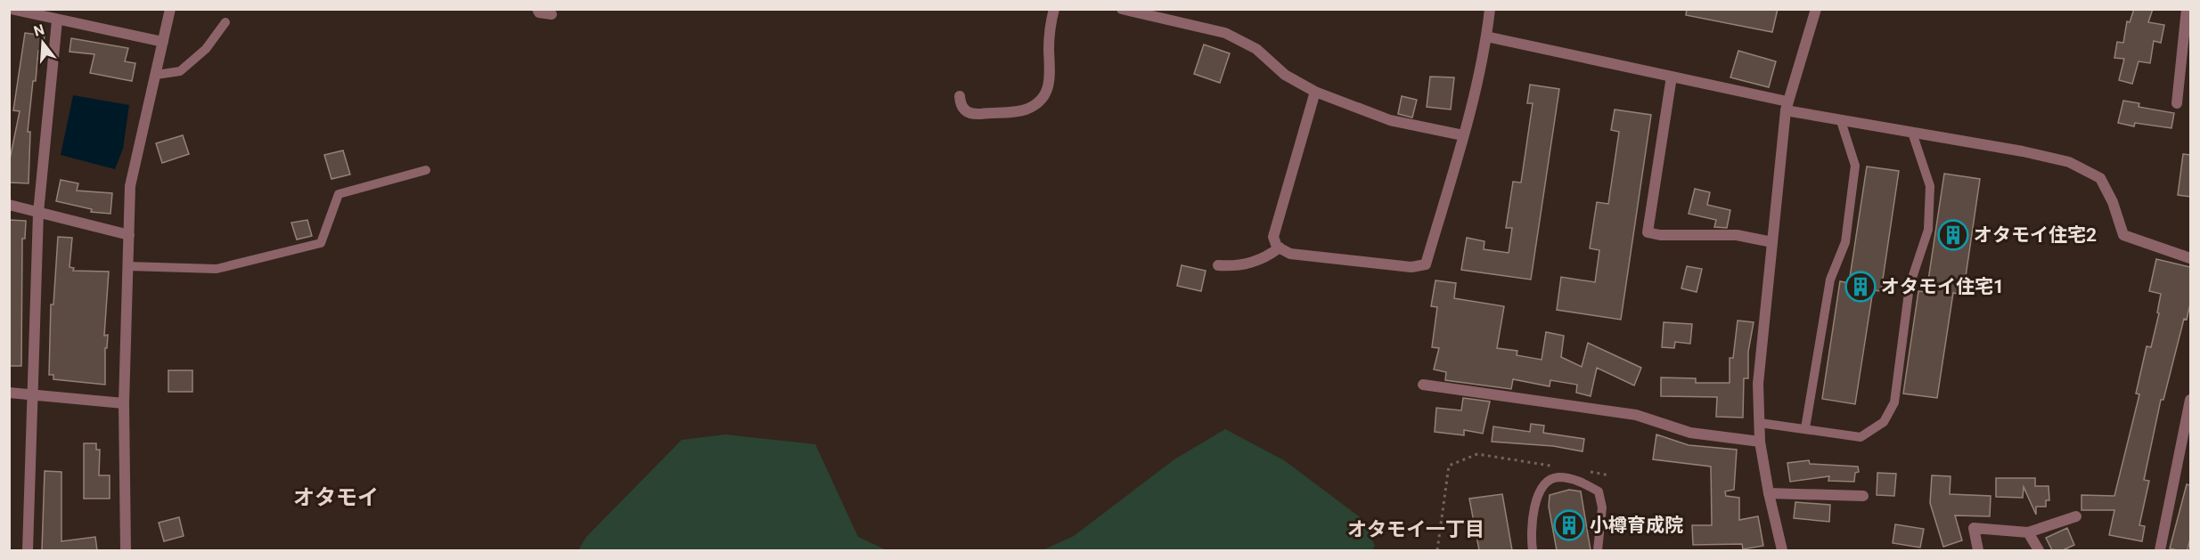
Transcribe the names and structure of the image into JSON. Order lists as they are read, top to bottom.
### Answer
{
  "districts": ["オタモイ", "オタモイ一丁目"],
  "places": {
    "building": ["オタモイ住宅2", "オタモイ住宅1", "小樽育成院"]
  },
  "north": "top"
}
